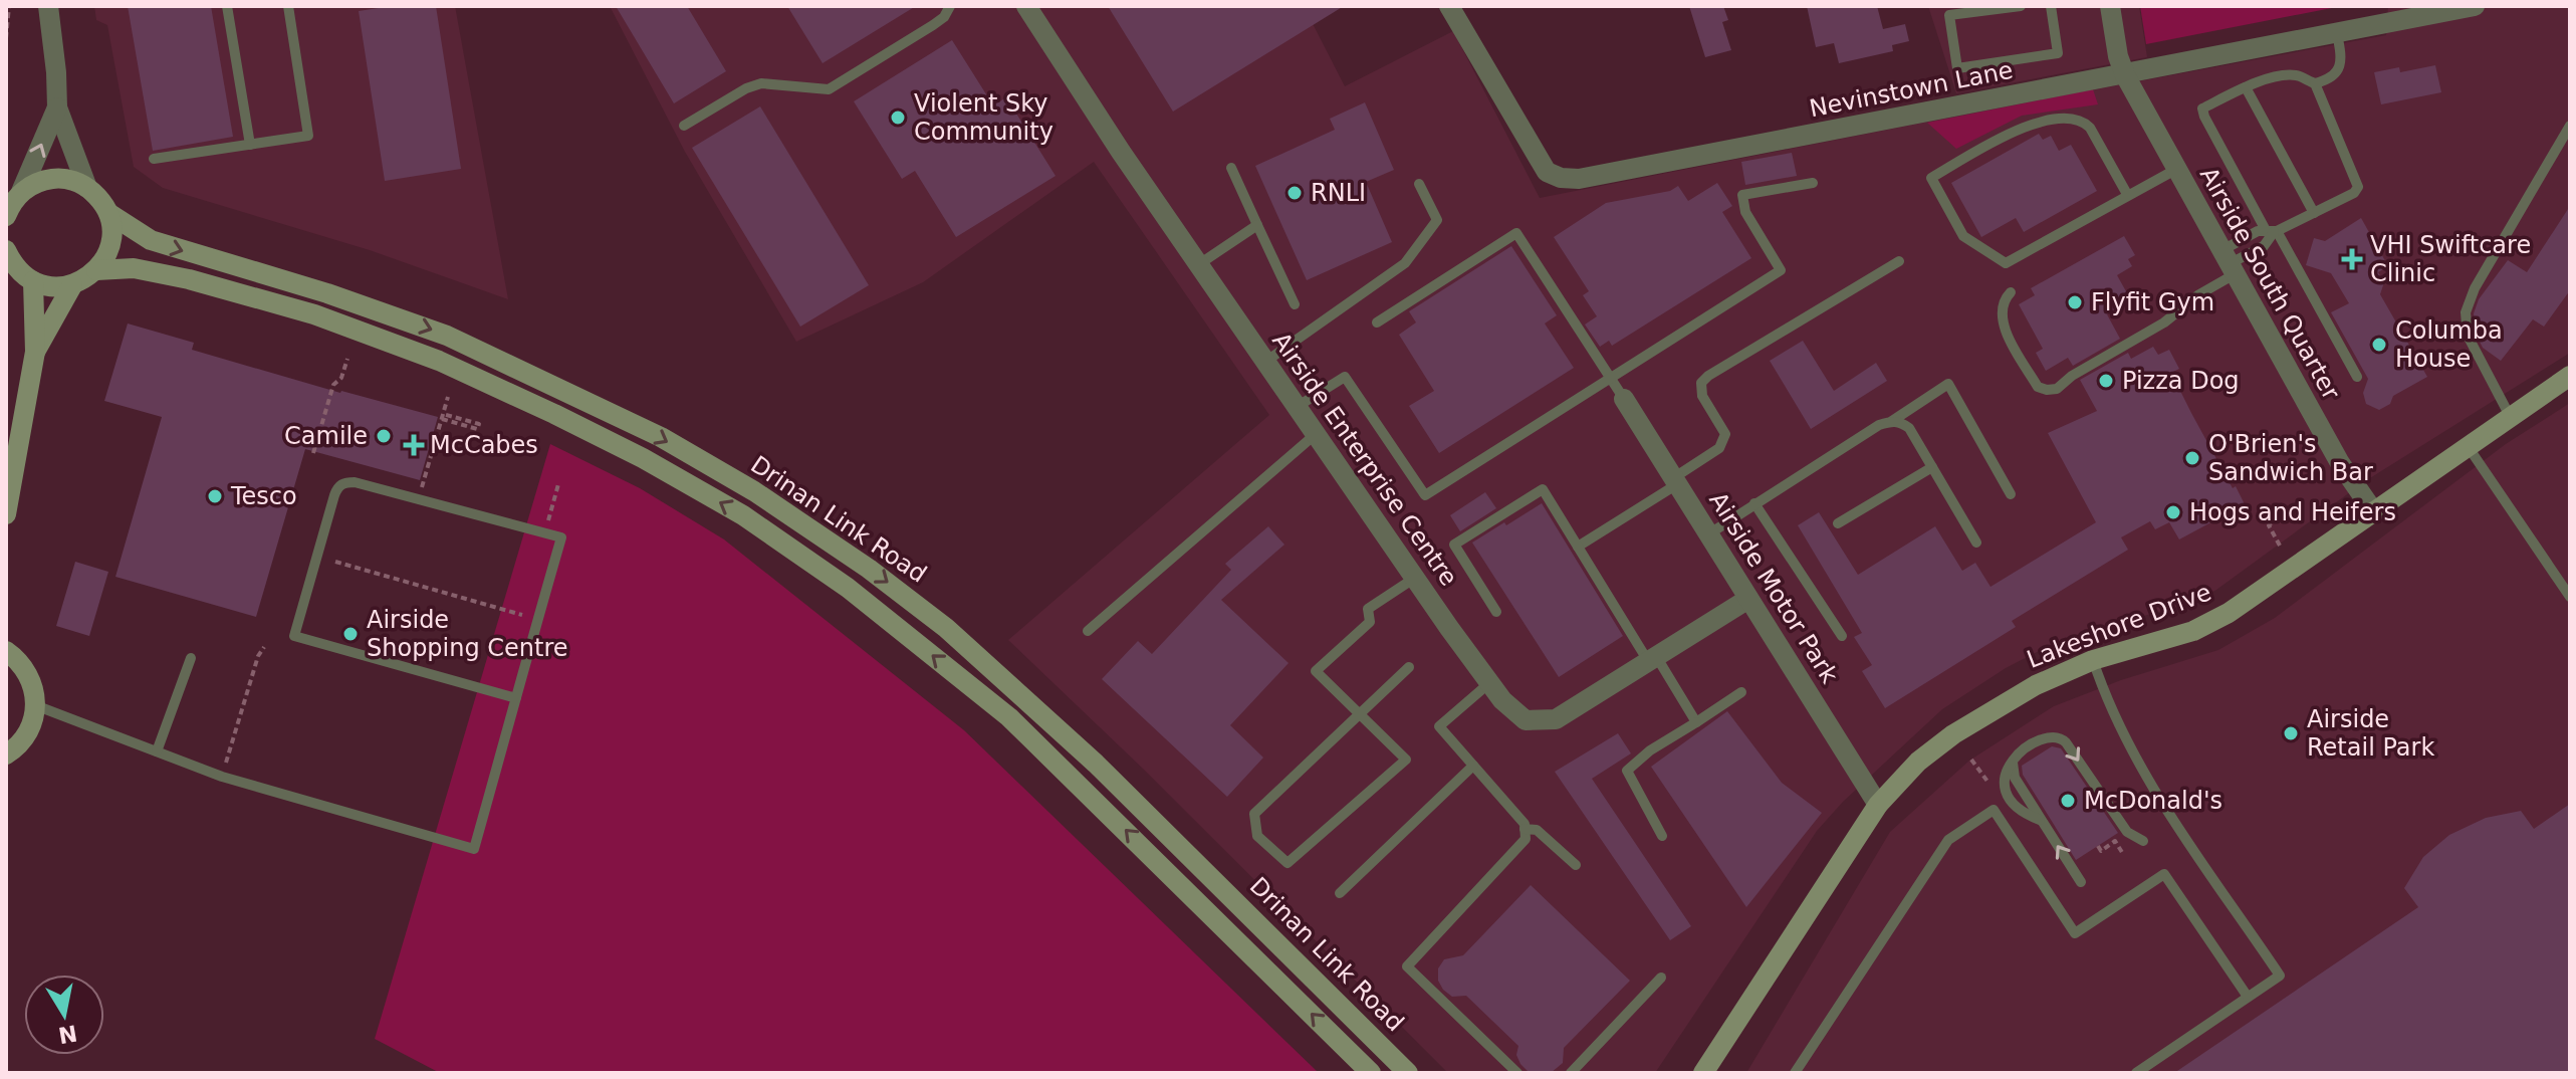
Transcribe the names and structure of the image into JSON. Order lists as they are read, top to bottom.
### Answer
{
  "streets": {
    "main road": ["Drinan Link Road", "Lakeshore Drive"],
    "street": [
      "Nevinstown Lane",
      "Airside South Quarter",
      "Airside Enterprise Centre",
      "Airside Motor Park"
    ]
  },
  "crossings": [
    ["Nevinstown Lane", "Airside South Quarter"],
    ["Airside South Quarter", "Lakeshore Drive"],
    ["Airside Enterprise Centre", "Airside Motor Park"],
    ["Airside Motor Park", "Lakeshore Drive"]
  ],
  "places": {
    "other": [
      "Violent Sky Community",
      "RNLI",
      "Flyfit Gym",
      "Columba House",
      "Pizza Dog",
      "Camile",
      "O'Brien's Sandwich Bar",
      "Tesco",
      "Hogs and Heifers",
      "Airside Shopping Centre",
      "Airside Retail Park",
      "McDonald's"
    ],
    "health": ["VHI Swiftcare Clinic", "McCabes"]
  },
  "north": "bottom"
}
